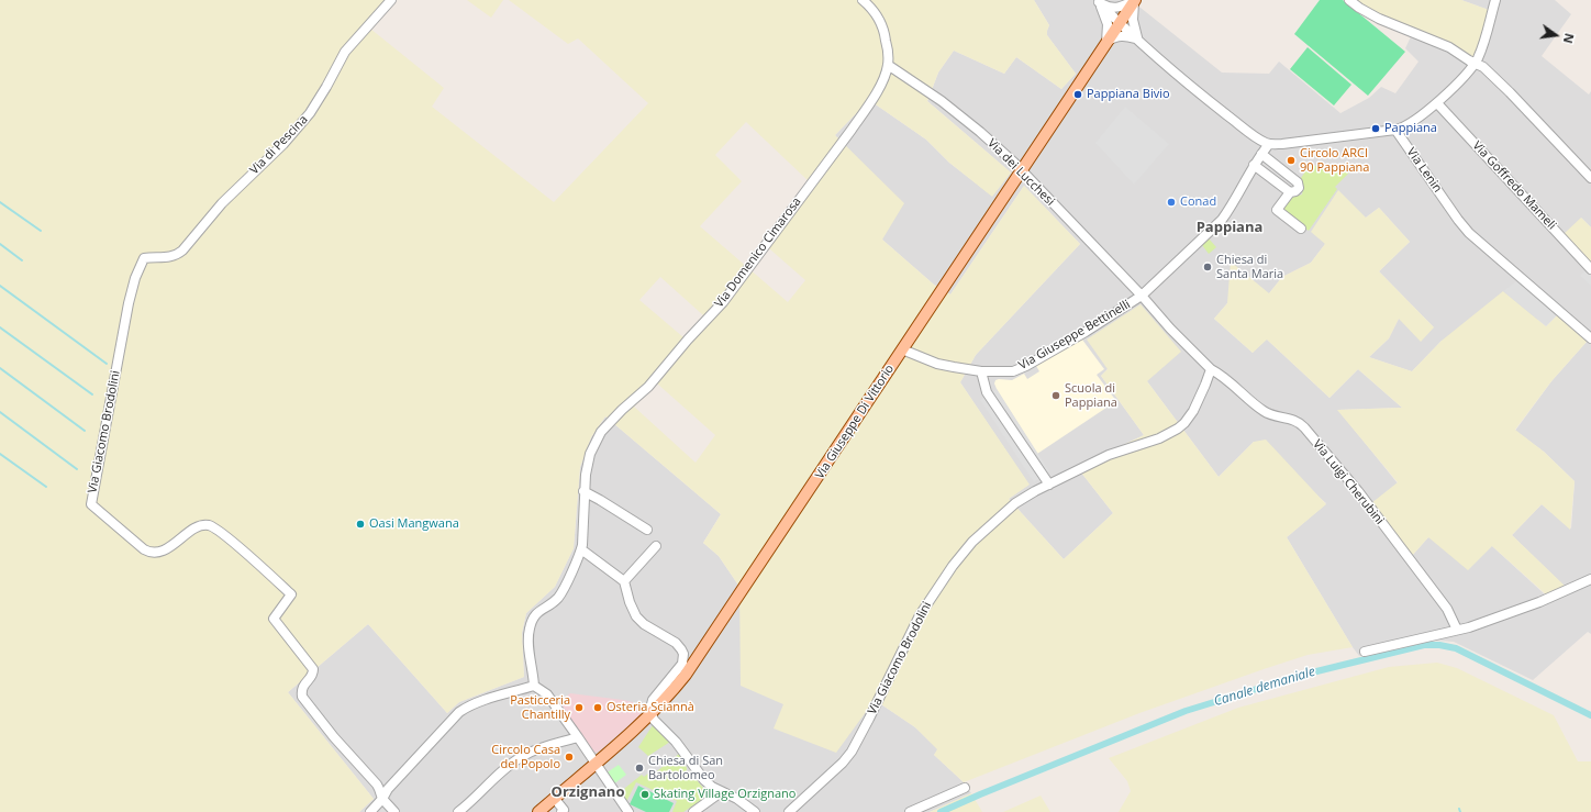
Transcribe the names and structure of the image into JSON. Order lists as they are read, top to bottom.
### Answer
{
  "streets": {
    "main road": ["Via Giuseppe Di Vittorio"],
    "street": [
      "Via di Pescina",
      "Via Lenin",
      "Via dei Lucchesi",
      "Via Goffredo Mameli",
      "Via Domenico Cimarosa",
      "Via Giuseppe Bettinelli",
      "Via Giacomo Brodolini",
      "Via Luigi Cherubini"
    ]
  },
  "crossings": [
    ["Via di Pescina", "Via Giacomo Brodolini"],
    ["Via dei Lucchesi", "Via Domenico Cimarosa"],
    ["Via dei Lucchesi", "Via Giuseppe Bettinelli"],
    ["Via dei Lucchesi", "Via Giuseppe Di Vittorio"],
    ["Via Giuseppe Bettinelli", "Via Giuseppe Di Vittorio"],
    ["Via Giacomo Brodolini", "Via Luigi Cherubini"]
  ],
  "districts": ["Pappiana", "Orzignano"],
  "water": ["Canale demaniale"],
  "places": [
    "Pappiana Bivio",
    "Pappiana",
    "Circolo ARCI 90 Pappiana",
    "Conad",
    "Chiesa di Santa Maria",
    "Scuola di Pappiana",
    "Oasi Mangwana",
    "Pasticceria Chantilly",
    "Osteria Sciannà",
    "Circolo Casa del Popolo",
    "Chiesa di San Bartolomeo",
    "Skating Village Orzignano"
  ],
  "north": "right"
}
